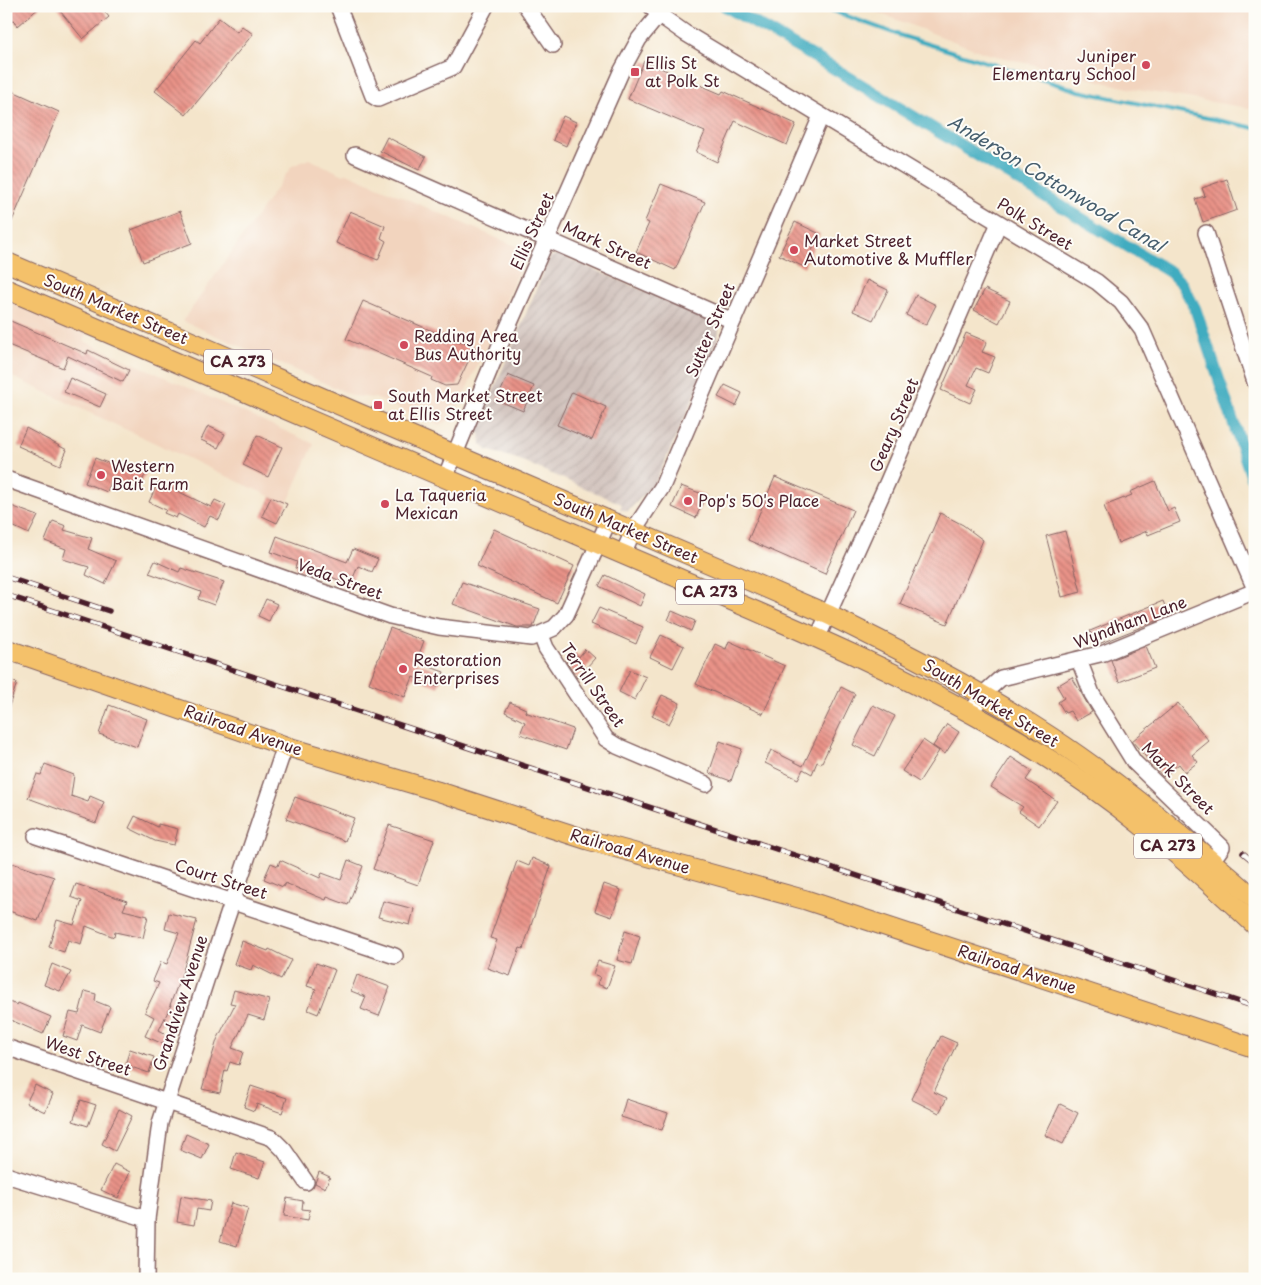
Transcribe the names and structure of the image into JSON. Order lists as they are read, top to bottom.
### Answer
{
  "streets": {
    "main road": ["South Market Street", "CA 273", "Railroad Avenue"],
    "street": [
      "Polk Street",
      "Ellis Street",
      "Mark Street",
      "Sutter Street",
      "Geary Street",
      "Veda Street",
      "Wyndham Lane",
      "Terrill Street",
      "Court Street",
      "Grandview Avenue",
      "West Street"
    ]
  },
  "crossings": [
    ["Polk Street", "Ellis Street"],
    ["Polk Street", "Sutter Street"],
    ["Polk Street", "Geary Street"],
    ["Polk Street", "Wyndham Lane"],
    ["Ellis Street", "Mark Street"],
    ["Ellis Street", "South Market Street"],
    ["Mark Street", "South Market Street"],
    ["Mark Street", "Sutter Street"],
    ["Mark Street", "Wyndham Lane"],
    ["South Market Street", "Sutter Street"],
    ["South Market Street", "Geary Street"],
    ["South Market Street", "Wyndham Lane"],
    ["Veda Street", "Terrill Street"],
    ["Railroad Avenue", "Grandview Avenue"],
    ["Court Street", "Grandview Avenue"],
    ["Grandview Avenue", "West Street"]
  ],
  "water": ["Anderson Cottonwood Canal"],
  "places": {
    "other": [
      "Juniper Elementary School",
      "Market Street Automotive & Muffler",
      "Redding Area Bus Authority",
      "Western Bait Farm",
      "Pop's 50's Place",
      "La Taqueria Mexican",
      "Restoration Enterprises"
    ],
    "transit": ["Ellis St at Polk St", "South Market Street at Ellis Street"]
  }
}
